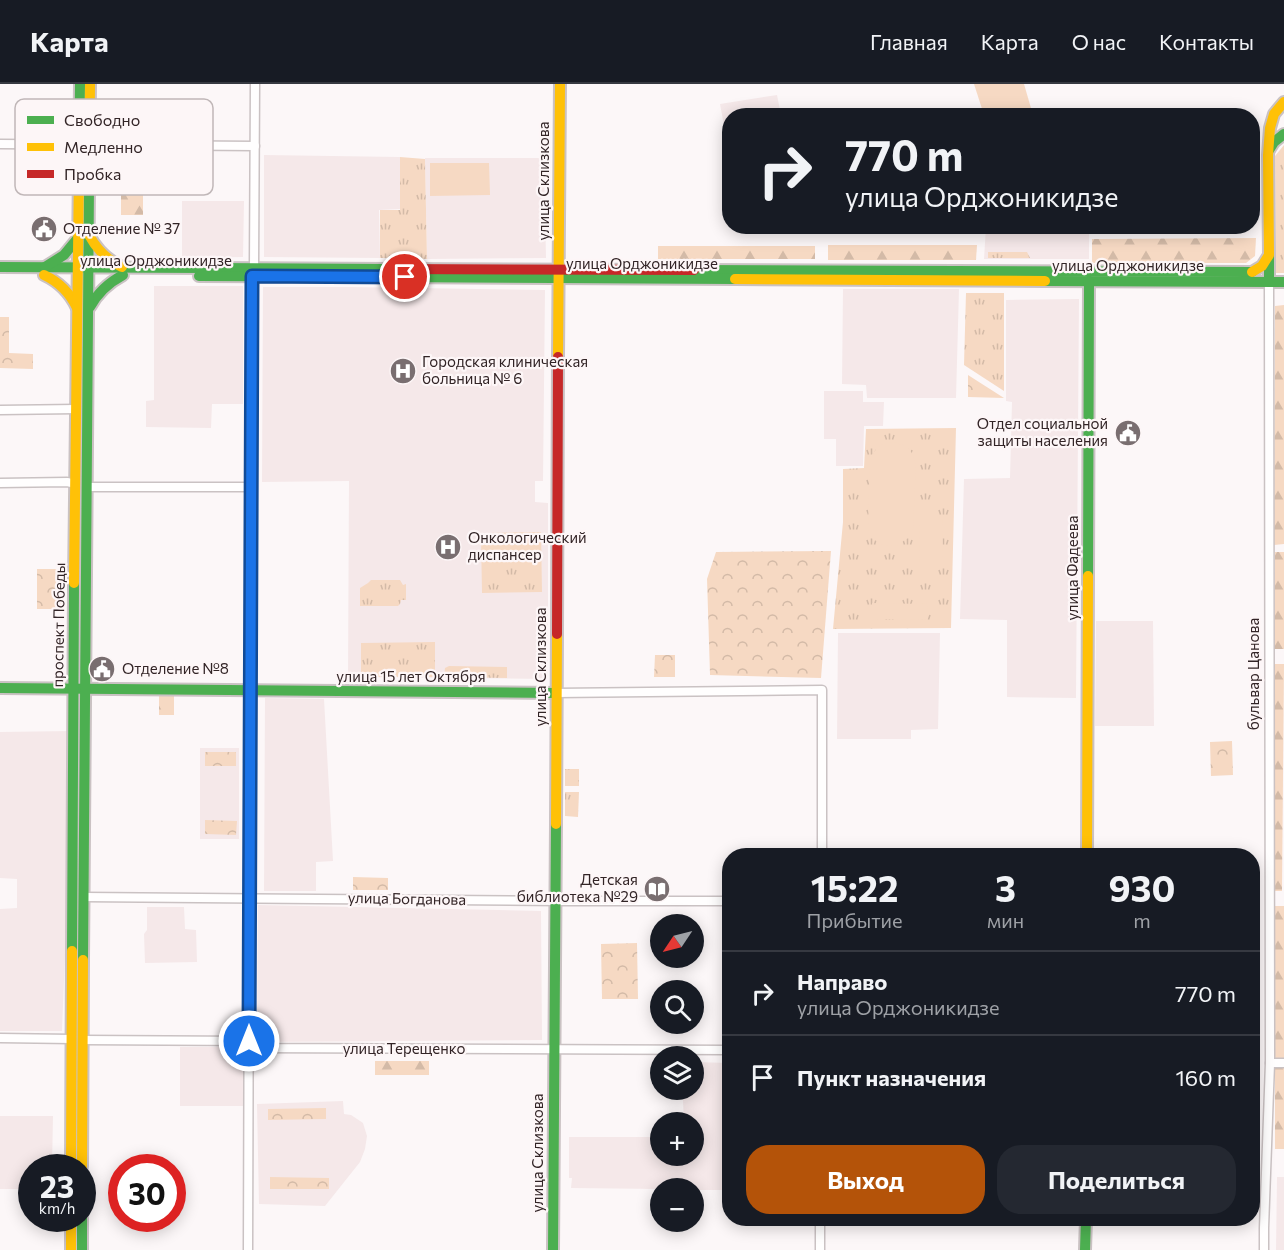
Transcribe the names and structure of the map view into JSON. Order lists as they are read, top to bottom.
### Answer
{
  "streets": {
    "main road": [
      "улица Склизкова",
      "улица Орджоникидзе",
      "улица Фадеева",
      "проспект Победы",
      "бульвар Цанова",
      "улица 15 лет Октября"
    ],
    "street": ["улица Богданова", "улица Терещенко"]
  },
  "crossings": [
    ["улица Склизкова", "улица Орджоникидзе"],
    ["улица Склизкова", "улица 15 лет Октября"],
    ["улица Склизкова", "улица Богданова"],
    ["улица Склизкова", "улица Терещенко"],
    ["улица Орджоникидзе", "улица Фадеева"],
    ["улица Орджоникидзе", "проспект Победы"],
    ["улица Орджоникидзе", "бульвар Цанова"],
    ["проспект Победы", "улица 15 лет Октября"],
    ["проспект Победы", "улица Богданова"],
    ["проспект Победы", "улица Терещенко"]
  ],
  "places": {
    "public building": ["Отделение № 37", "Отдел социальной защиты населения", "Отделение №8"],
    "hospital": ["Городская клиническая больница № 6", "Онкологический диспансер"],
    "library": ["Детская библиотека №29"]
  },
  "legend": ["Свободно", "Медленно", "Пробка"],
  "north": "bottom left",
  "page": {
    "header": "Карта",
    "nav": [
      "Главная",
      "Карта",
      "О нас",
      "Контакты"
    ],
    "turn": ["770 m", "улица Орджоникидзе"],
    "eta": [
      "15:22",
      "Прибытие",
      "3",
      "мин",
      "930",
      "m"
    ],
    "map_buttons": ["+", "−"],
    "list": [
      {
        "name": "Направо",
        "note": "улица Орджоникидзе",
        "value": "770 m"
      },
      {
        "name": "Пункт назначения",
        "value": "160 m"
      }
    ],
    "buttons": ["Выход", "Поделиться"],
    "speed": "23 km/h",
    "limit": "30"
  }
}
